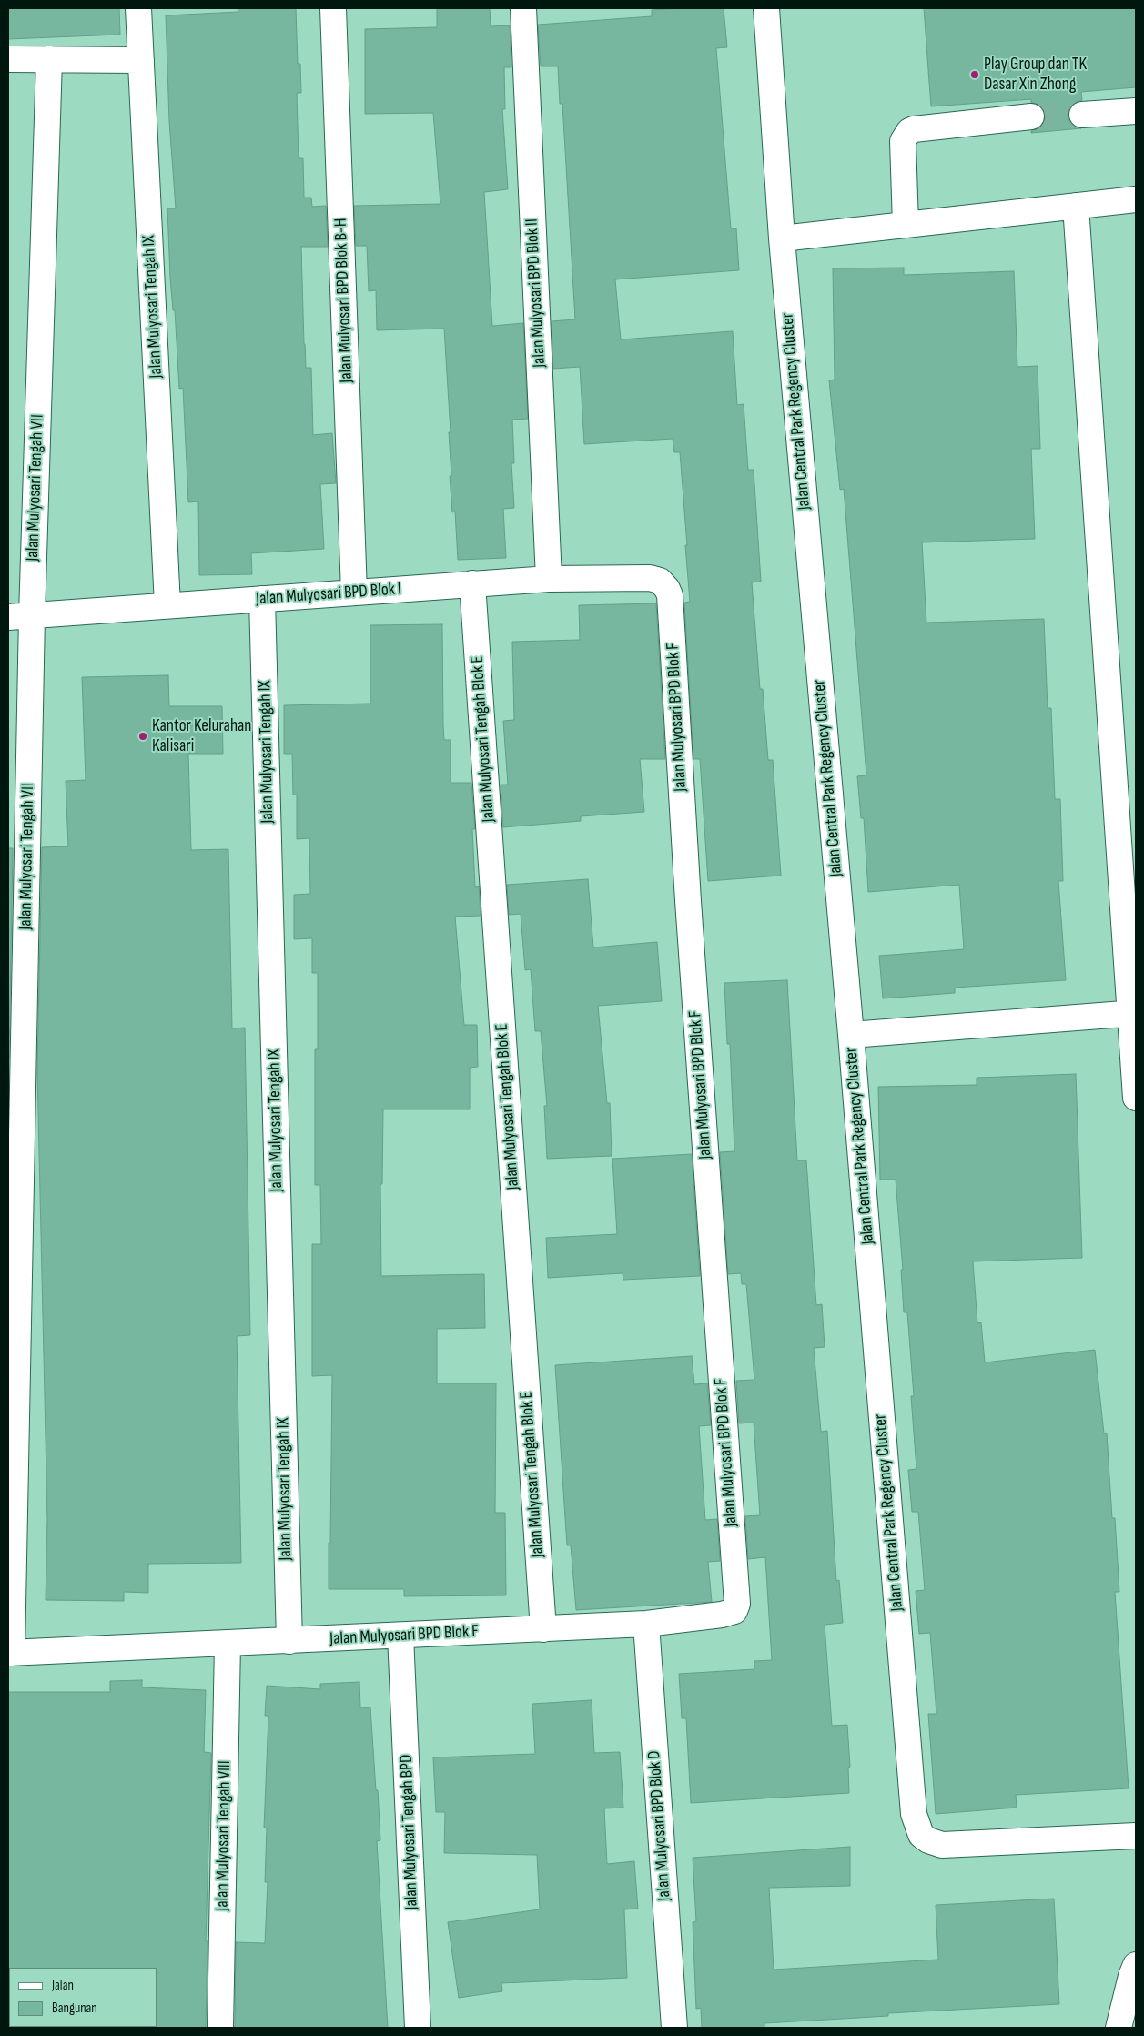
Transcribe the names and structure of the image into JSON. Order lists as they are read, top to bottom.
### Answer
{
  "streets": {
    "street": [
      "Jalan Mulyosari BPD Blok II",
      "Jalan Mulyosari BPD Blok B-H",
      "Jalan Mulyosari Tengah IX",
      "Jalan Central Park Regency Cluster",
      "Jalan Mulyosari Tengah VII",
      "Jalan Mulyosari BPD Blok I",
      "Jalan Mulyosari BPD Blok F",
      "Jalan Mulyosari Tengah Blok E",
      "Jalan Mulyosari BPD Blok D",
      "Jalan Mulyosari Tengah BPD",
      "Jalan Mulyosari Tengah VIII"
    ]
  },
  "crossings": [
    ["Jalan Mulyosari BPD Blok II", "Jalan Mulyosari BPD Blok I"],
    ["Jalan Mulyosari BPD Blok B-H", "Jalan Mulyosari BPD Blok I"],
    ["Jalan Mulyosari Tengah IX", "Jalan Mulyosari BPD Blok I"],
    ["Jalan Mulyosari Tengah IX", "Jalan Mulyosari BPD Blok F"],
    ["Jalan Mulyosari Tengah VII", "Jalan Mulyosari BPD Blok I"],
    ["Jalan Mulyosari Tengah VII", "Jalan Mulyosari BPD Blok F"],
    ["Jalan Mulyosari BPD Blok I", "Jalan Mulyosari BPD Blok F"],
    ["Jalan Mulyosari BPD Blok I", "Jalan Mulyosari Tengah Blok E"],
    ["Jalan Mulyosari BPD Blok F", "Jalan Mulyosari Tengah Blok E"],
    ["Jalan Mulyosari BPD Blok F", "Jalan Mulyosari BPD Blok D"],
    ["Jalan Mulyosari BPD Blok F", "Jalan Mulyosari Tengah BPD"],
    ["Jalan Mulyosari BPD Blok F", "Jalan Mulyosari Tengah VIII"]
  ],
  "places": ["Play Group dan TK Dasar Xin Zhong", "Kantor Kelurahan Kalisari"],
  "legend": ["Jalan", "Bangunan"]
}
